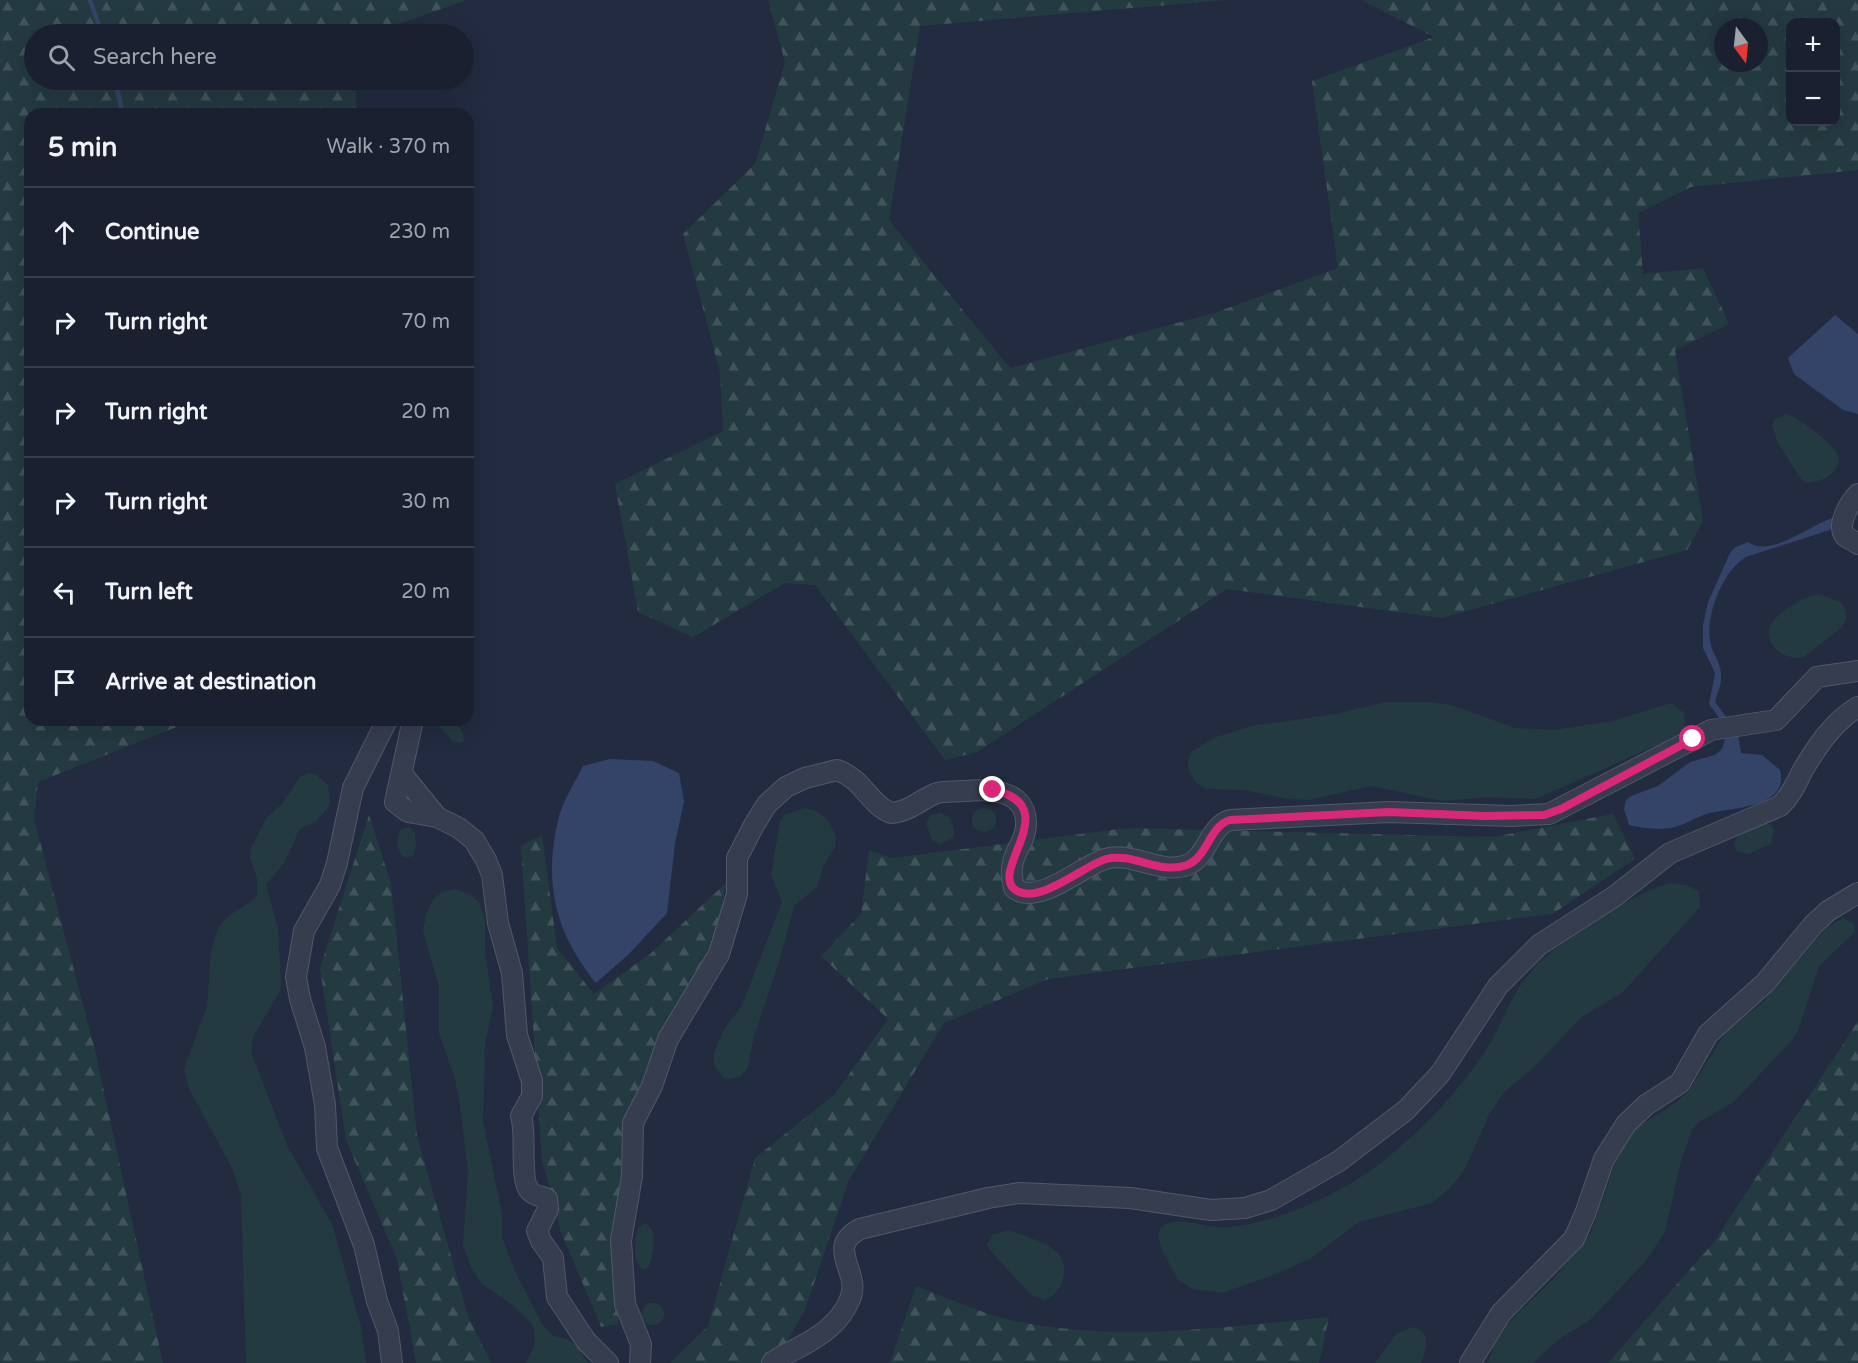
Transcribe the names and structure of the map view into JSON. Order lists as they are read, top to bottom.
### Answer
{
  "north": "bottom",
  "page": {
    "map_buttons": ["+", "−"],
    "search": "Search here",
    "heading": ["5 min", "Walk · 370 m"],
    "list": [
      ["Continue", "230 m"],
      ["Turn right", "70 m"],
      ["Turn right", "20 m"],
      ["Turn right", "30 m"],
      ["Turn left", "20 m"],
      "Arrive at destination"
    ]
  }
}
